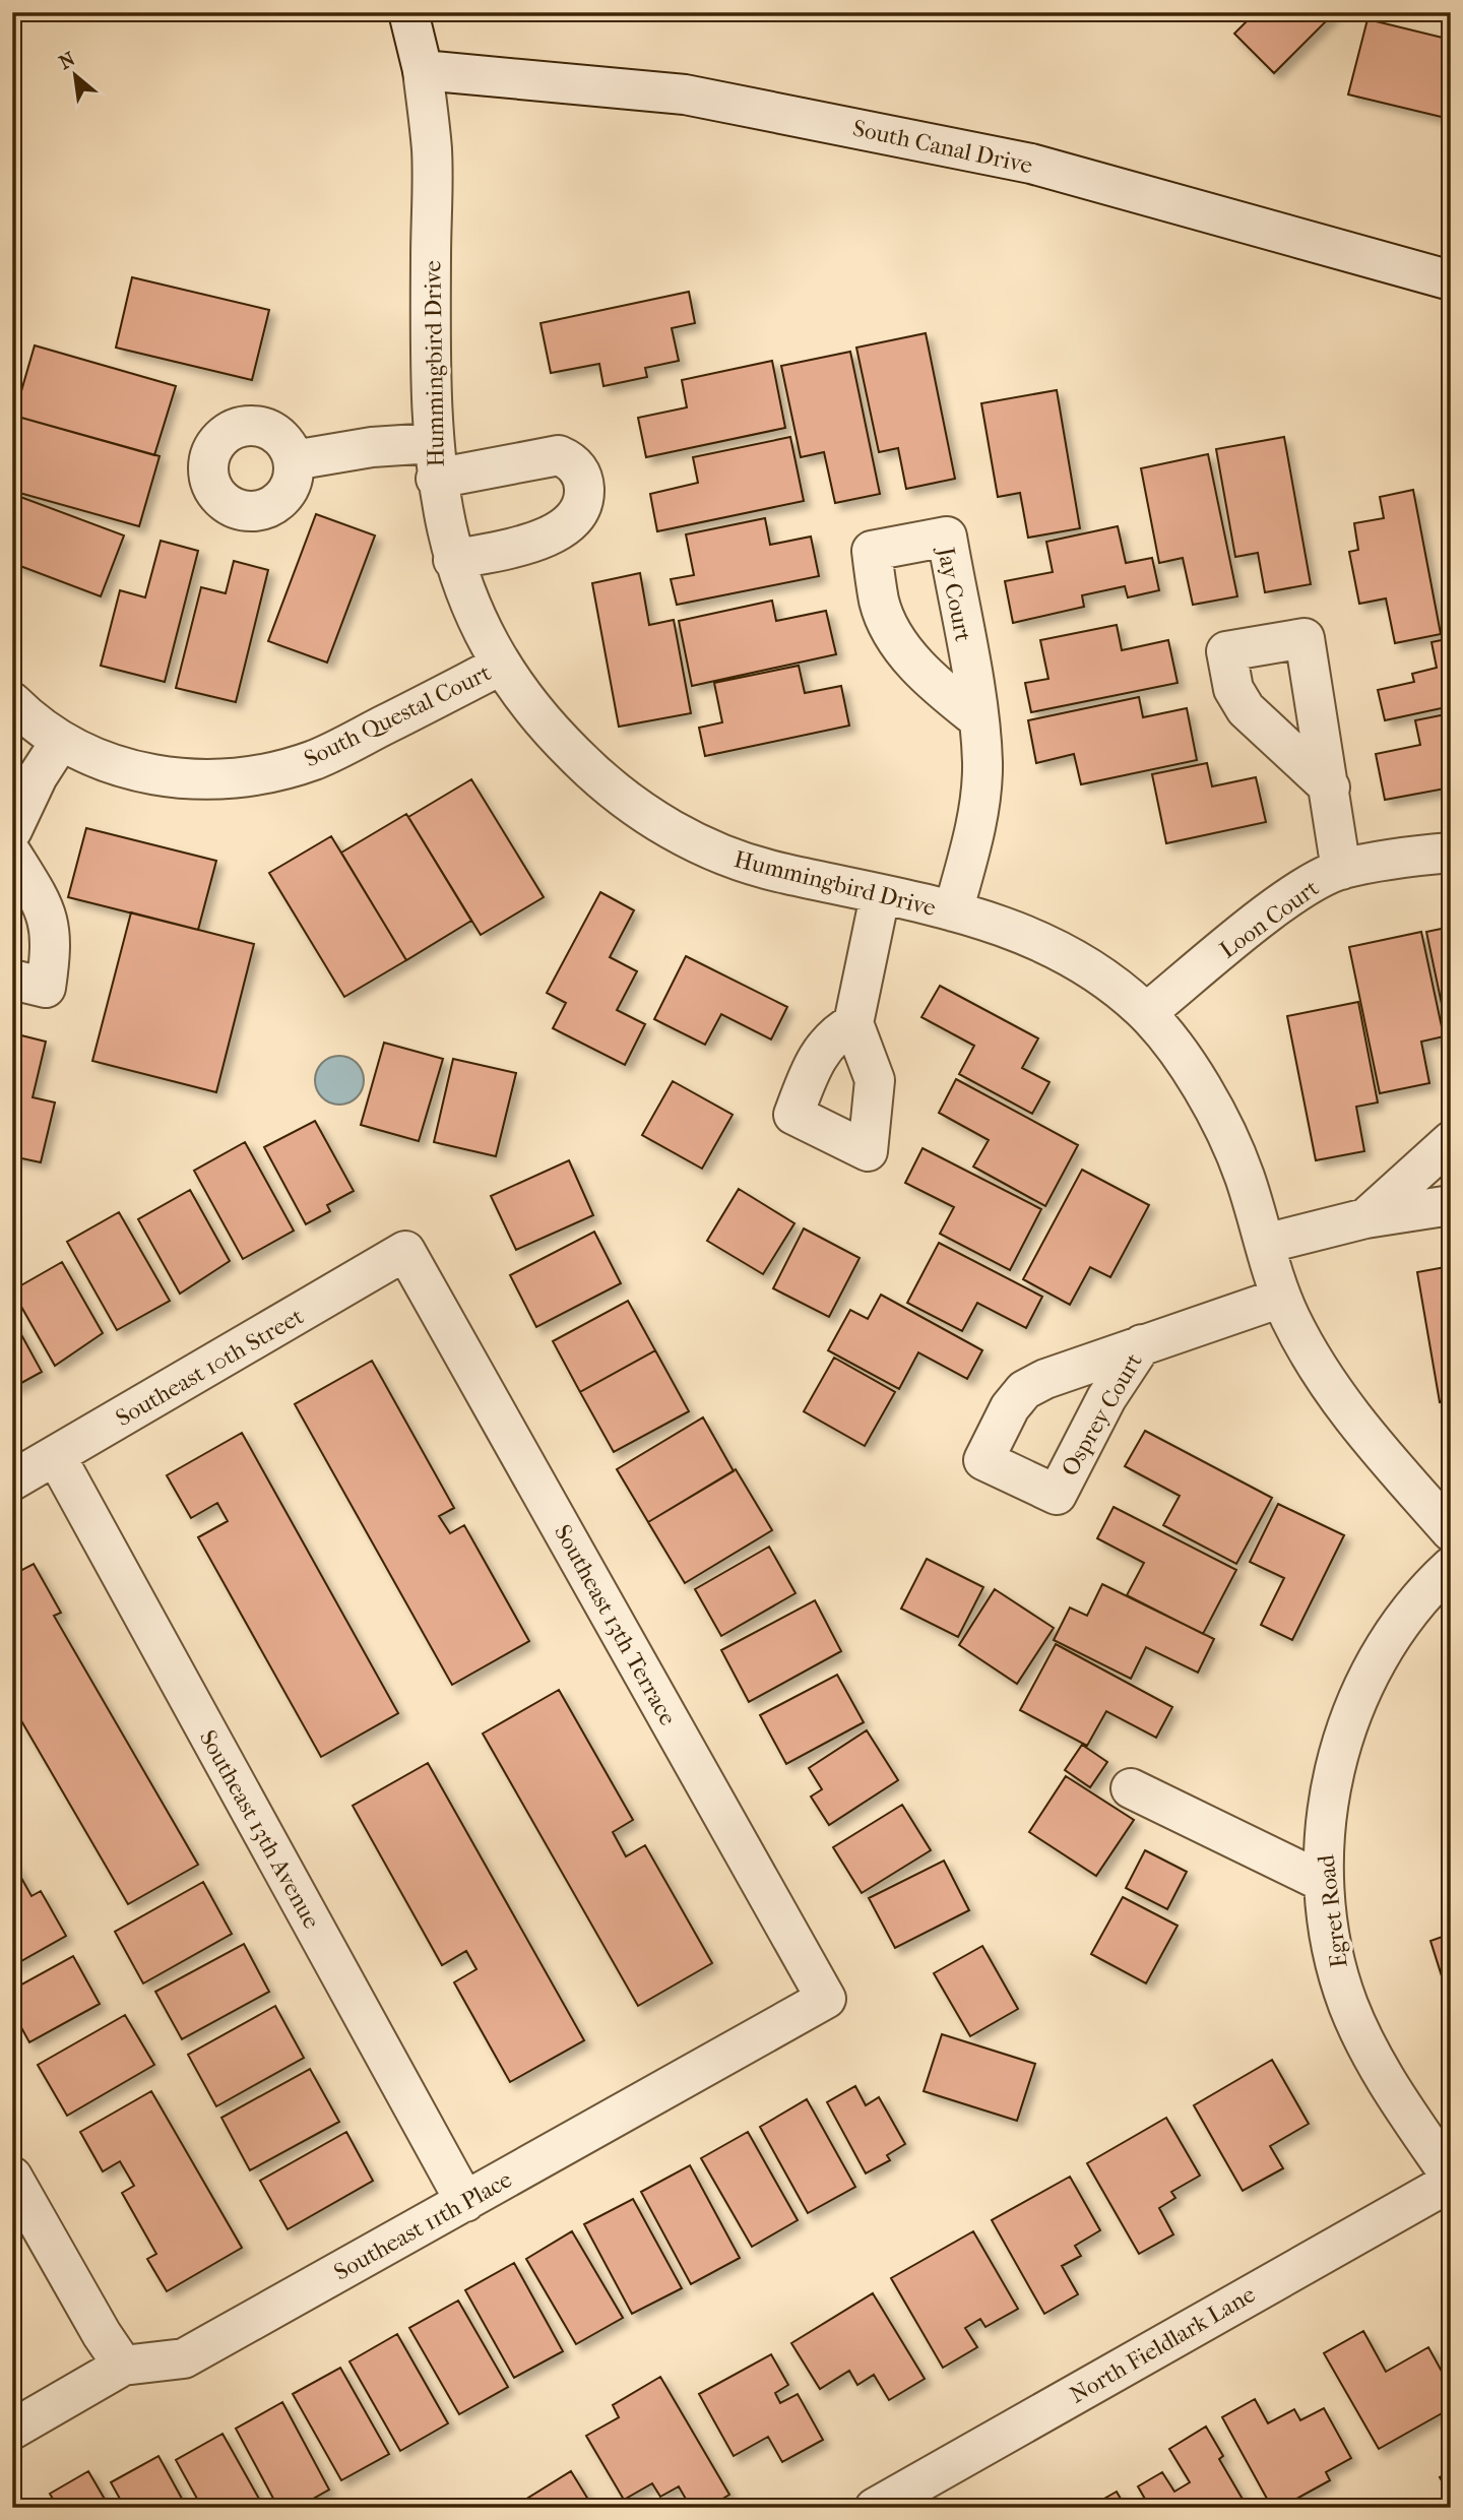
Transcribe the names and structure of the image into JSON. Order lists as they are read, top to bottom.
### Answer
{
  "streets": {
    "street": [
      "South Canal Drive",
      "Hummingbird Drive",
      "South Questal Court",
      "Loon Court",
      "Southeast 10th Street",
      "Osprey Court",
      "Southeast 13th Terrace",
      "Southeast 13th Avenue",
      "Egret Road",
      "Southeast 11th Place",
      "North Fieldlark Lane"
    ]
  },
  "crossings": [
    ["South Canal Drive", "Hummingbird Drive"],
    ["Hummingbird Drive", "South Questal Court"],
    ["Hummingbird Drive", "Loon Court"],
    ["Hummingbird Drive", "Osprey Court"],
    ["Southeast 10th Street", "Southeast 13th Terrace"],
    ["Southeast 10th Street", "Southeast 13th Avenue"],
    ["Southeast 13th Terrace", "Southeast 11th Place"],
    ["Southeast 13th Avenue", "Southeast 11th Place"],
    ["Egret Road", "North Fieldlark Lane"]
  ],
  "north": "top left"
}
